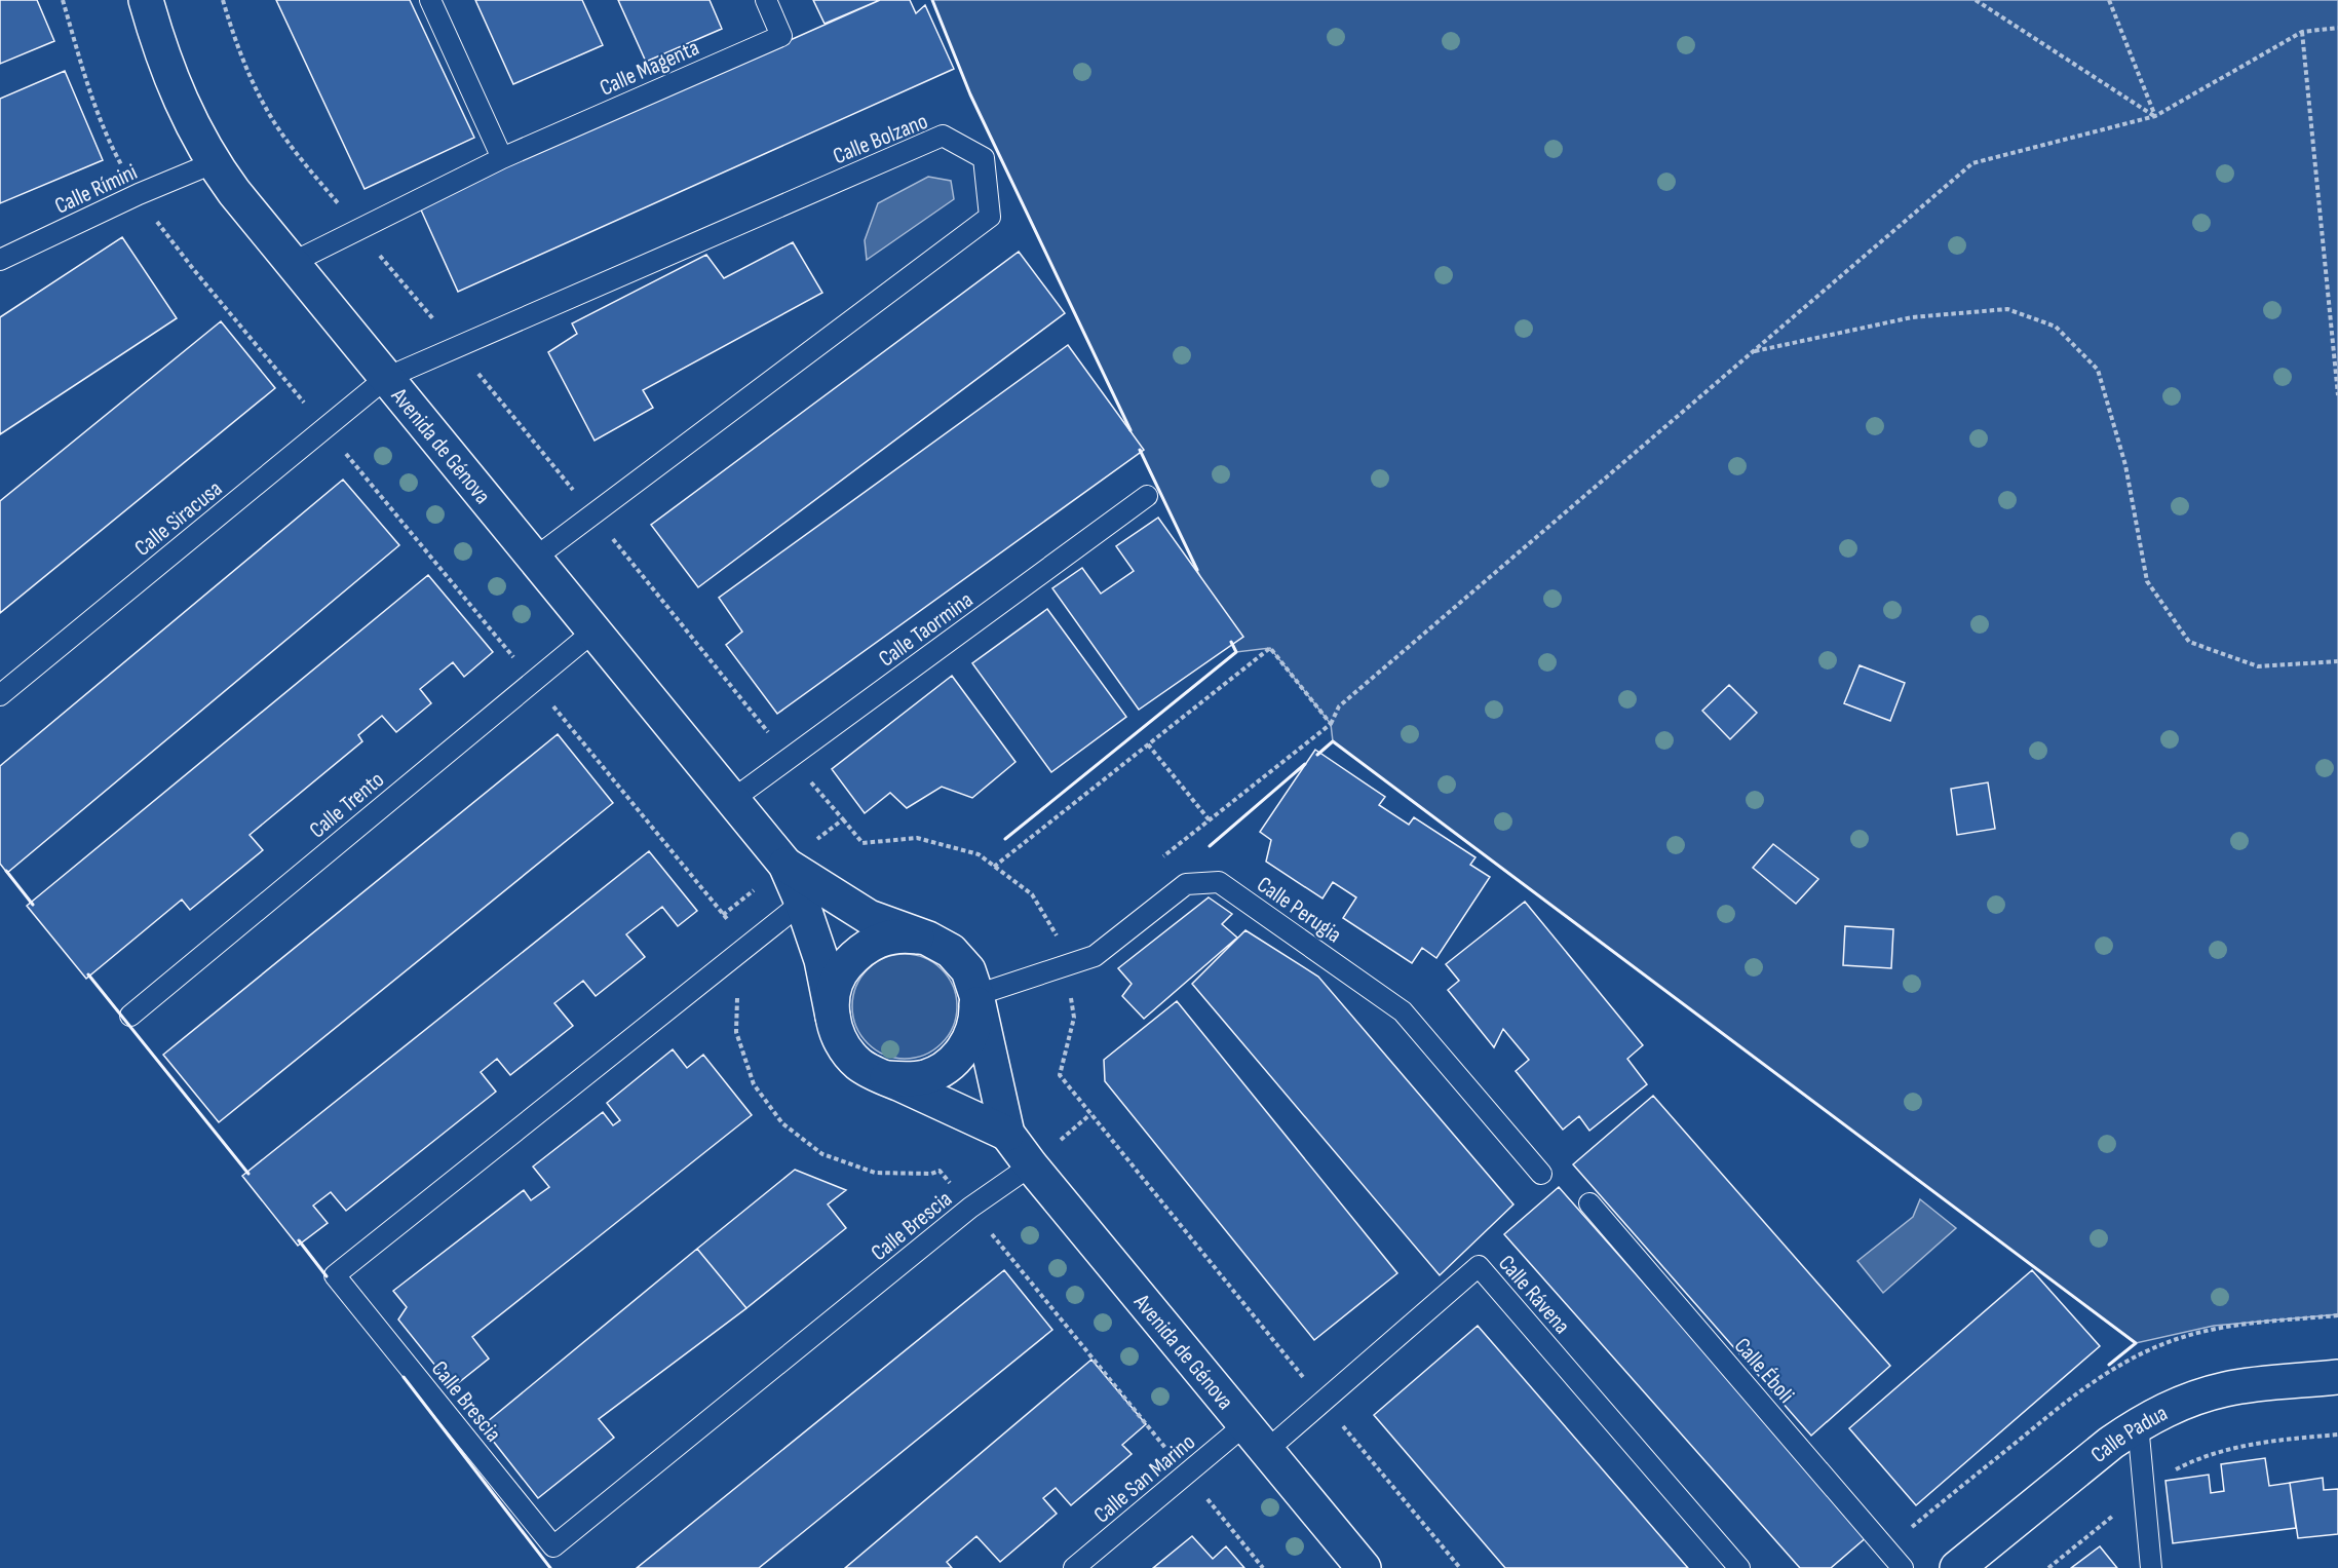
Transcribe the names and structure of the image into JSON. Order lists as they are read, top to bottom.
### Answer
{
  "streets": {
    "street": ["Avenida de Génova", "Calle Padua"],
    "lane": [
      "Calle Magenta",
      "Calle Bolzano",
      "Calle Rímini",
      "Calle Siracusa",
      "Calle Taormina",
      "Calle Trento",
      "Calle Perugia",
      "Calle Brescia",
      "Calle Rávena",
      "Calle Éboli",
      "Calle San Marino"
    ]
  },
  "crossings": [
    ["Calle Magenta", "Avenida de Génova"],
    ["Calle Bolzano", "Avenida de Génova"],
    ["Calle Bolzano", "Calle Siracusa"],
    ["Calle Rímini", "Avenida de Génova"],
    ["Avenida de Génova", "Calle Siracusa"],
    ["Avenida de Génova", "Calle Taormina"],
    ["Avenida de Génova", "Calle Trento"],
    ["Avenida de Génova", "Calle Perugia"],
    ["Avenida de Génova", "Calle Brescia"],
    ["Avenida de Génova", "Calle Rávena"],
    ["Avenida de Génova", "Calle San Marino"]
  ]
}
